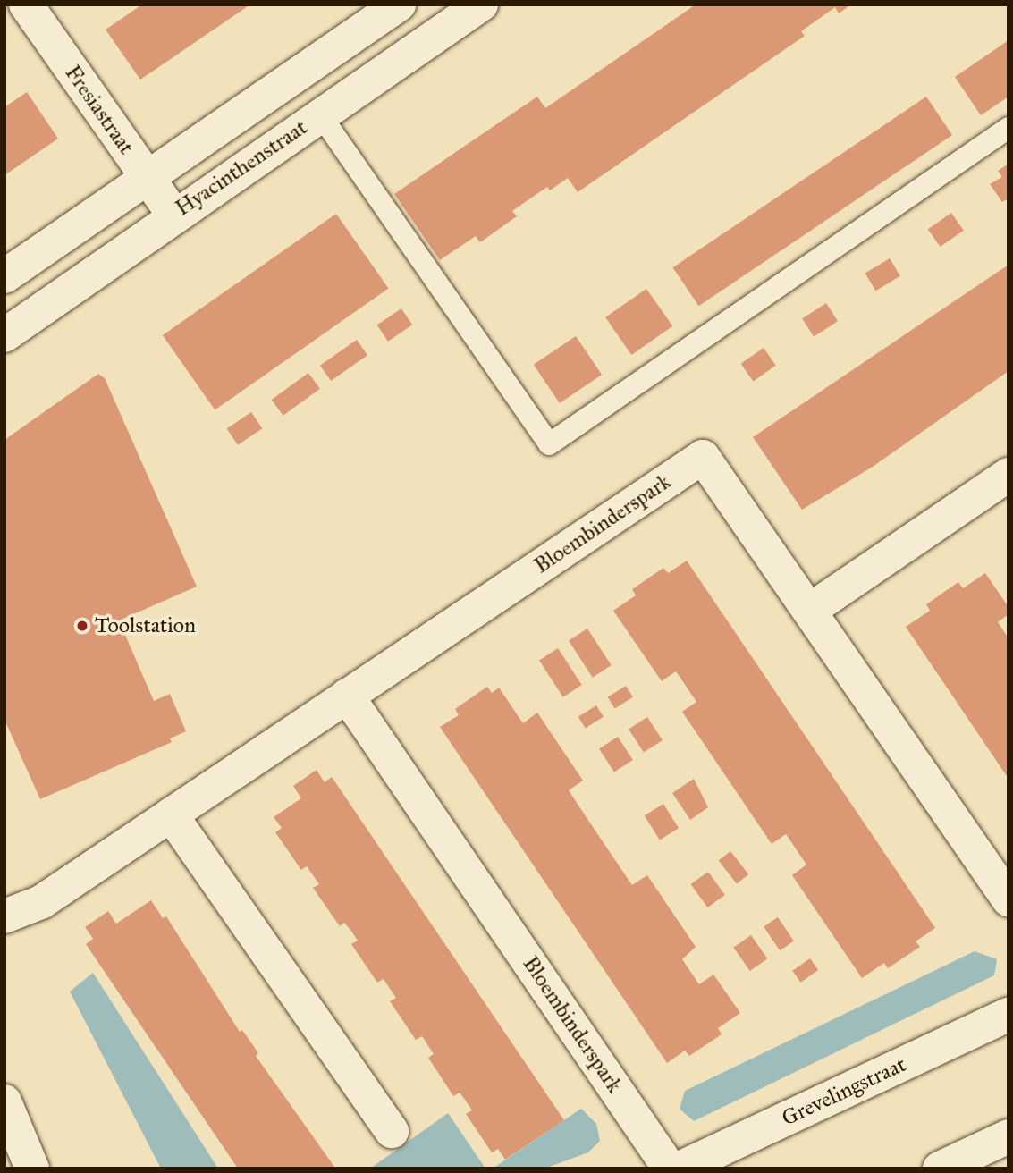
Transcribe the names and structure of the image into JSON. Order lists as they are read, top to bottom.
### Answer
{
  "streets": {
    "street": [
      "Fresiastraat",
      "Hyacinthenstraat",
      "Bloembinderspark",
      "Grevelingstraat"
    ]
  },
  "crossings": [
    ["Fresiastraat", "Hyacinthenstraat"]
  ],
  "places": ["Toolstation"]
}
